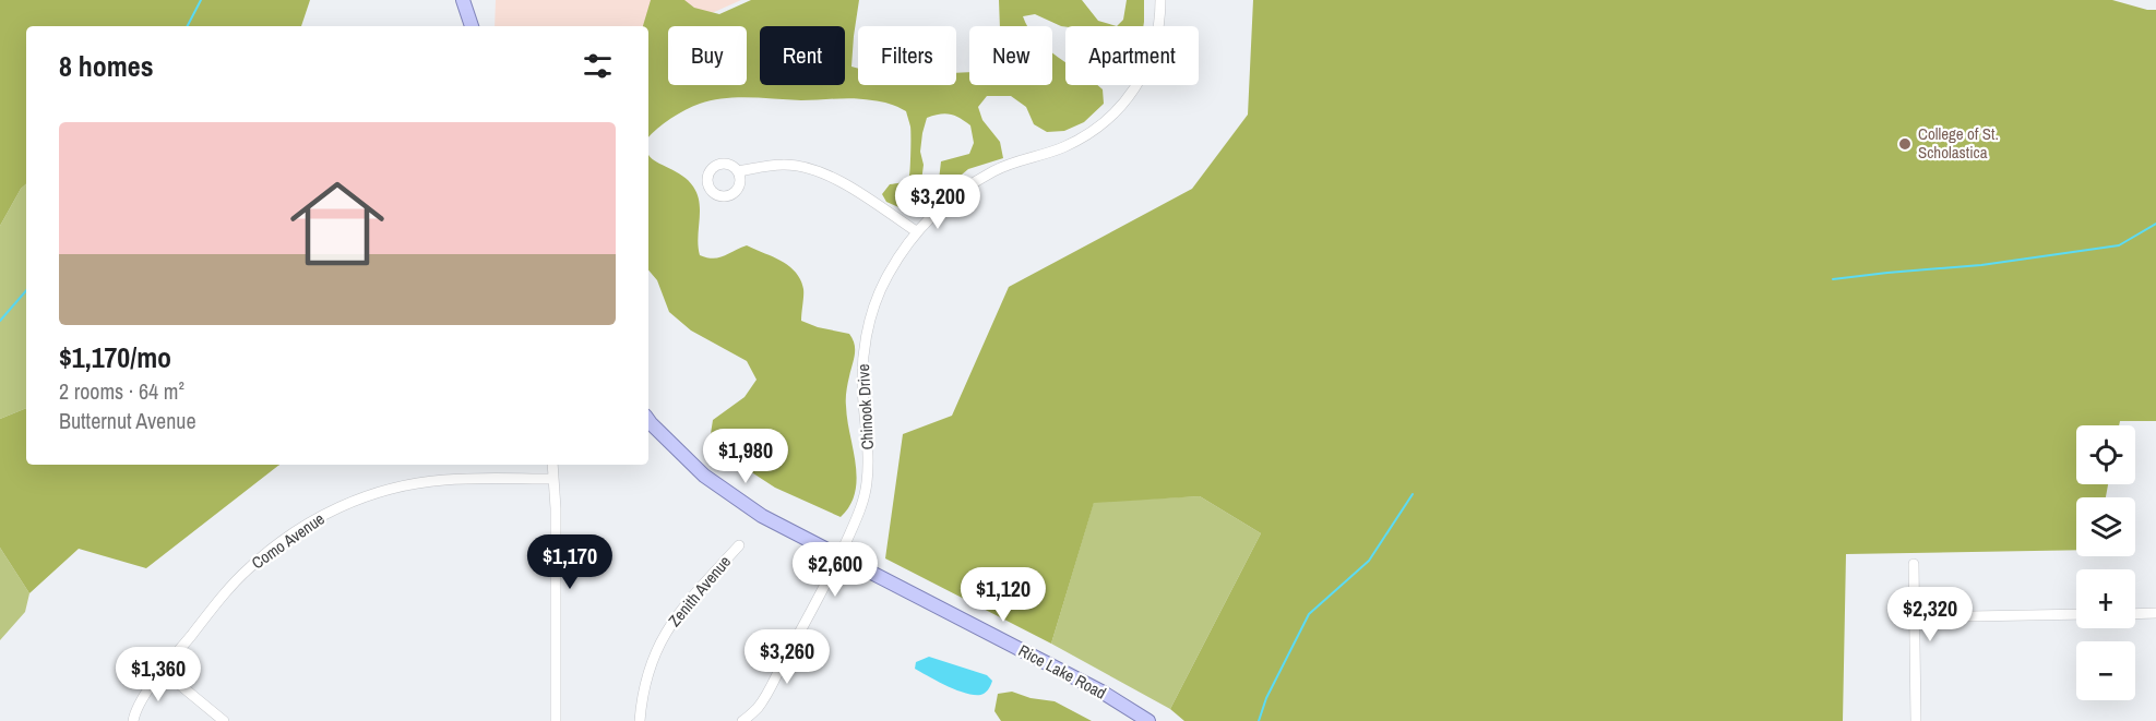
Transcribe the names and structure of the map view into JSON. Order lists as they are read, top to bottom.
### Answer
{
  "streets": {
    "main road": ["Rice Lake Road"],
    "street": ["Chinook Drive", "Como Avenue", "Zenith Avenue"]
  },
  "crossings": [
    ["Chinook Drive", "Rice Lake Road"]
  ],
  "places": ["College of St. Scholastica"],
  "page": {
    "chip": [
      "Buy",
      "Rent",
      "Filters",
      "New",
      "Apartment"
    ],
    "heading": "8 homes",
    "list": [
      {
        "name": "$1,170/mo",
        "note": "2 rooms · 64 m² · Butternut Avenue"
      }
    ],
    "price": [
      "$3,200",
      "$1,980",
      "$1,170",
      "$2,600",
      "$1,120",
      "$2,320",
      "$3,260",
      "$1,360"
    ],
    "map_buttons": ["+", "−"]
  }
}
